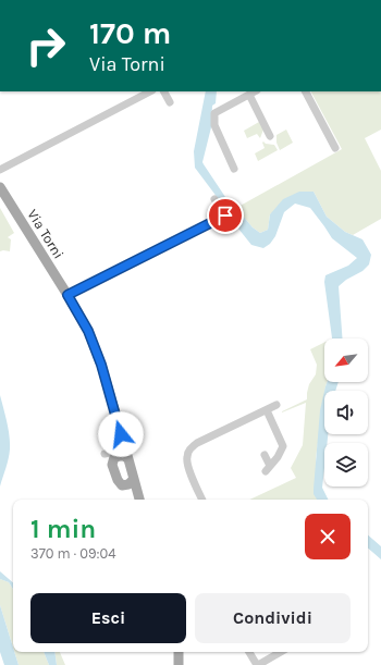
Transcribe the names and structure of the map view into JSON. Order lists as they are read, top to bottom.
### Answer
{
  "streets": {
    "main road": ["Via Torni"]
  },
  "north": "bottom left",
  "page": {
    "turn": ["170 m", "Via Torni"],
    "heading": ["1 min", "370 m · 09:04"],
    "buttons": ["Esci", "Condividi"]
  }
}
